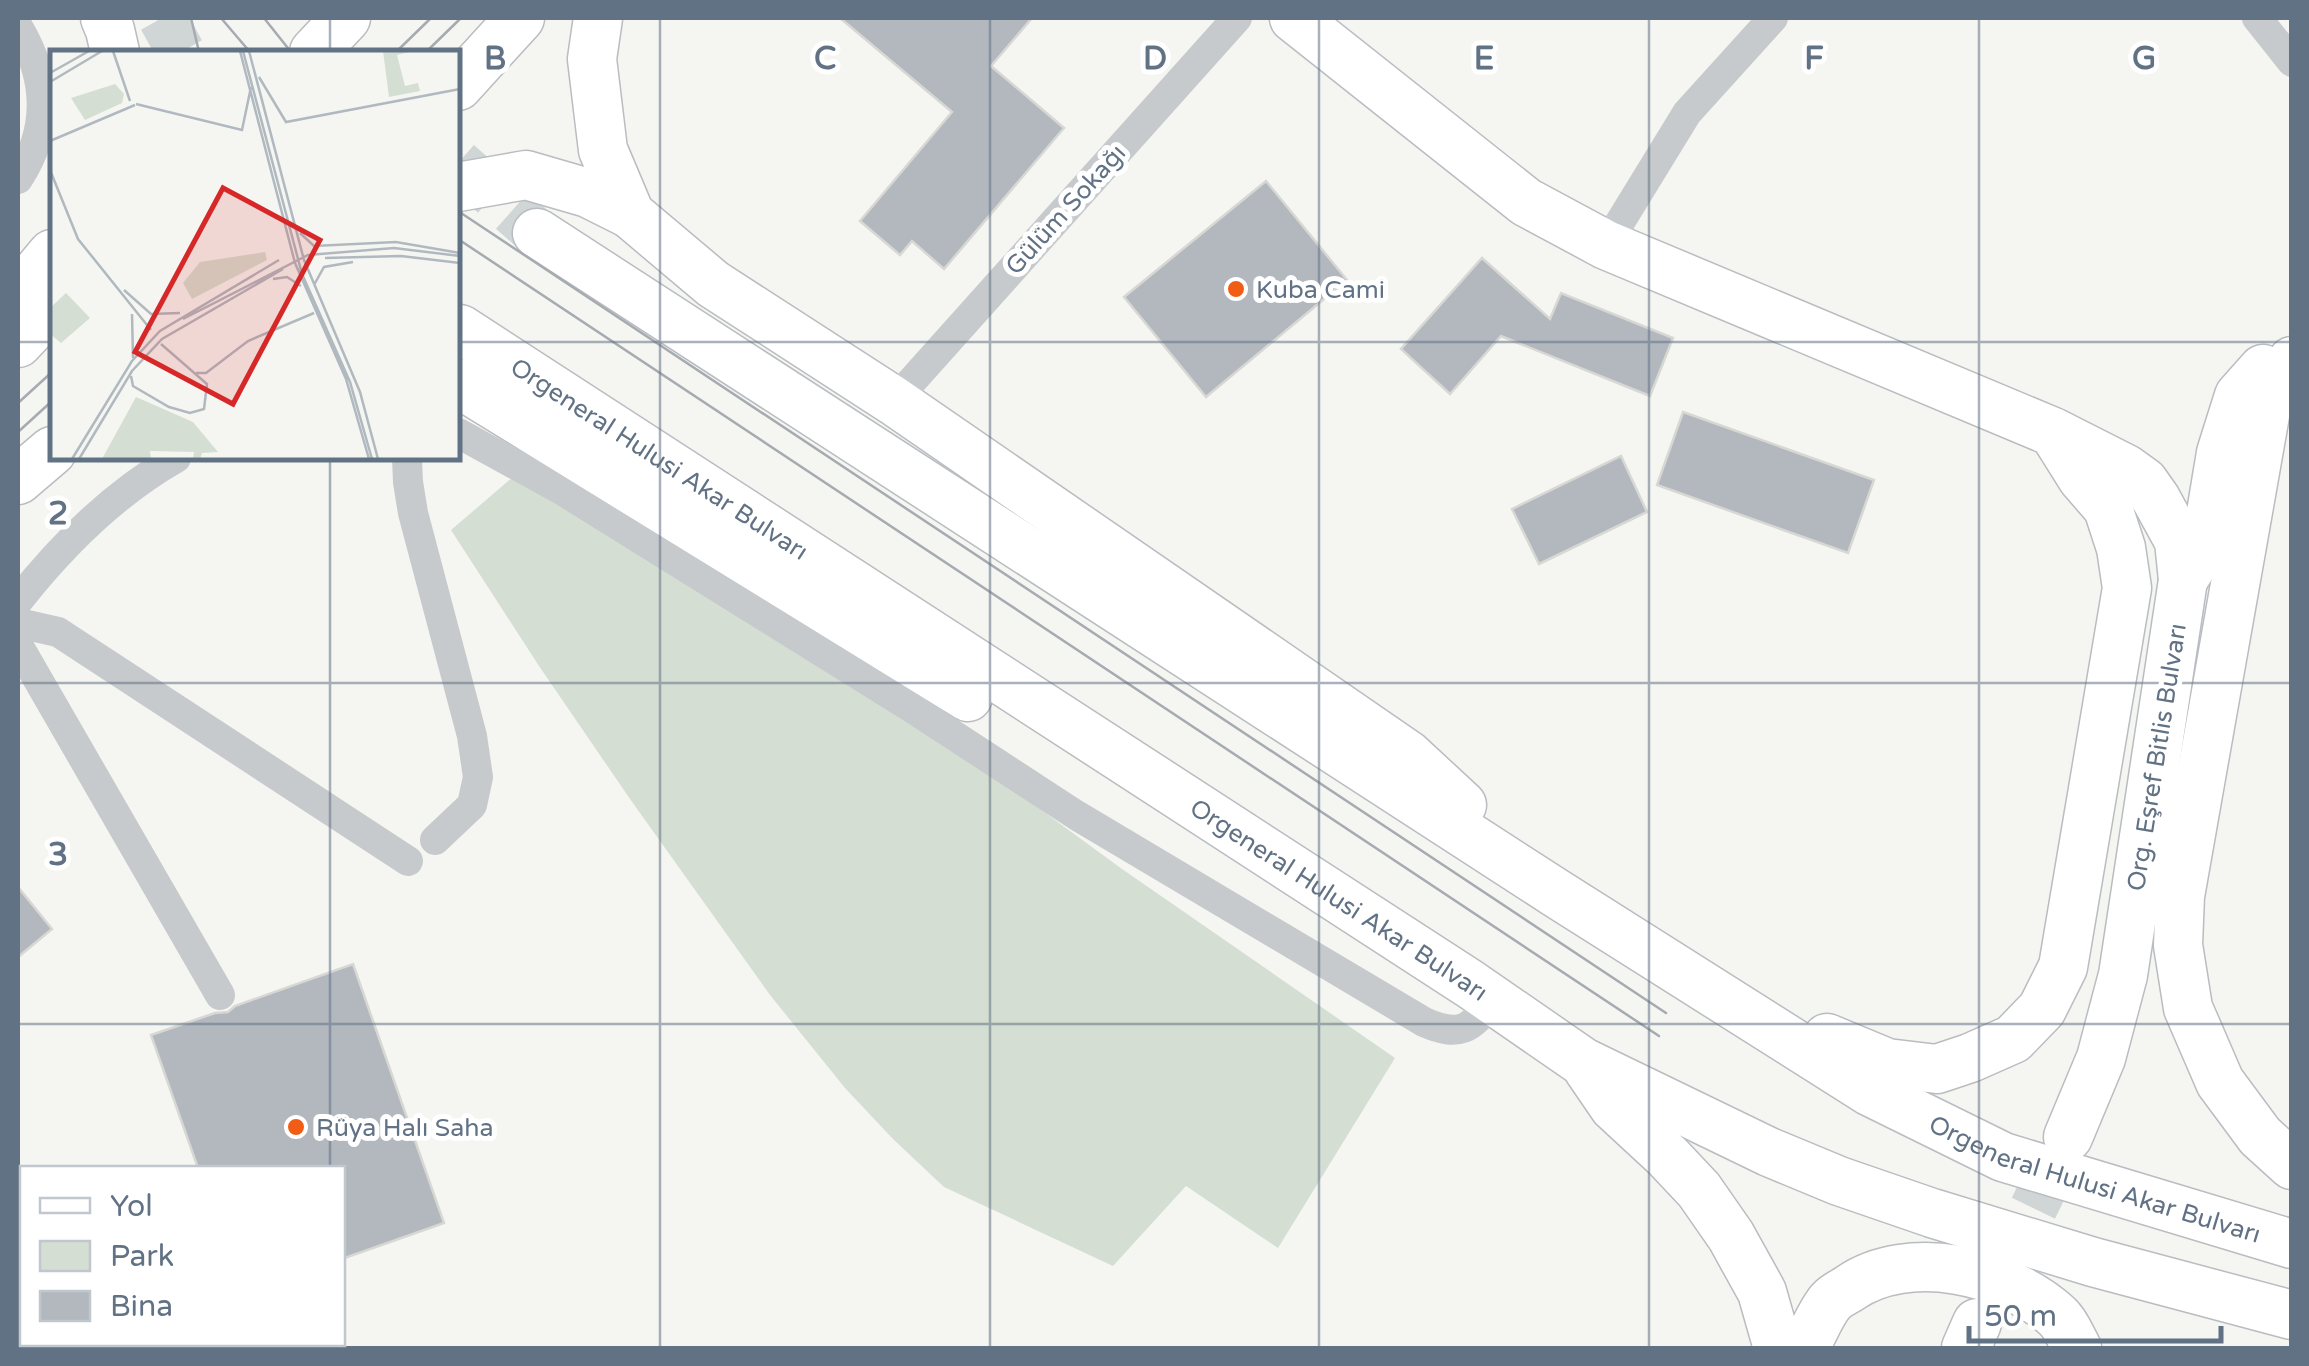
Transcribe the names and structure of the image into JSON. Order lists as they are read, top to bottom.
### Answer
{
  "streets": {
    "main road": ["Orgeneral Hulusi Akar Bulvarı", "Org. Eşref Bitlis Bulvarı"],
    "street": ["Gülüm Sokağı"]
  },
  "places": ["Kuba Cami", "Rüya Halı Saha"],
  "legend": ["Yol", "Park", "Bina"],
  "scale_bar": "50 m",
  "grid": {
    "columns": [
      "B",
      "C",
      "D",
      "E",
      "F",
      "G"
    ],
    "rows": ["2", "3"]
  }
}
